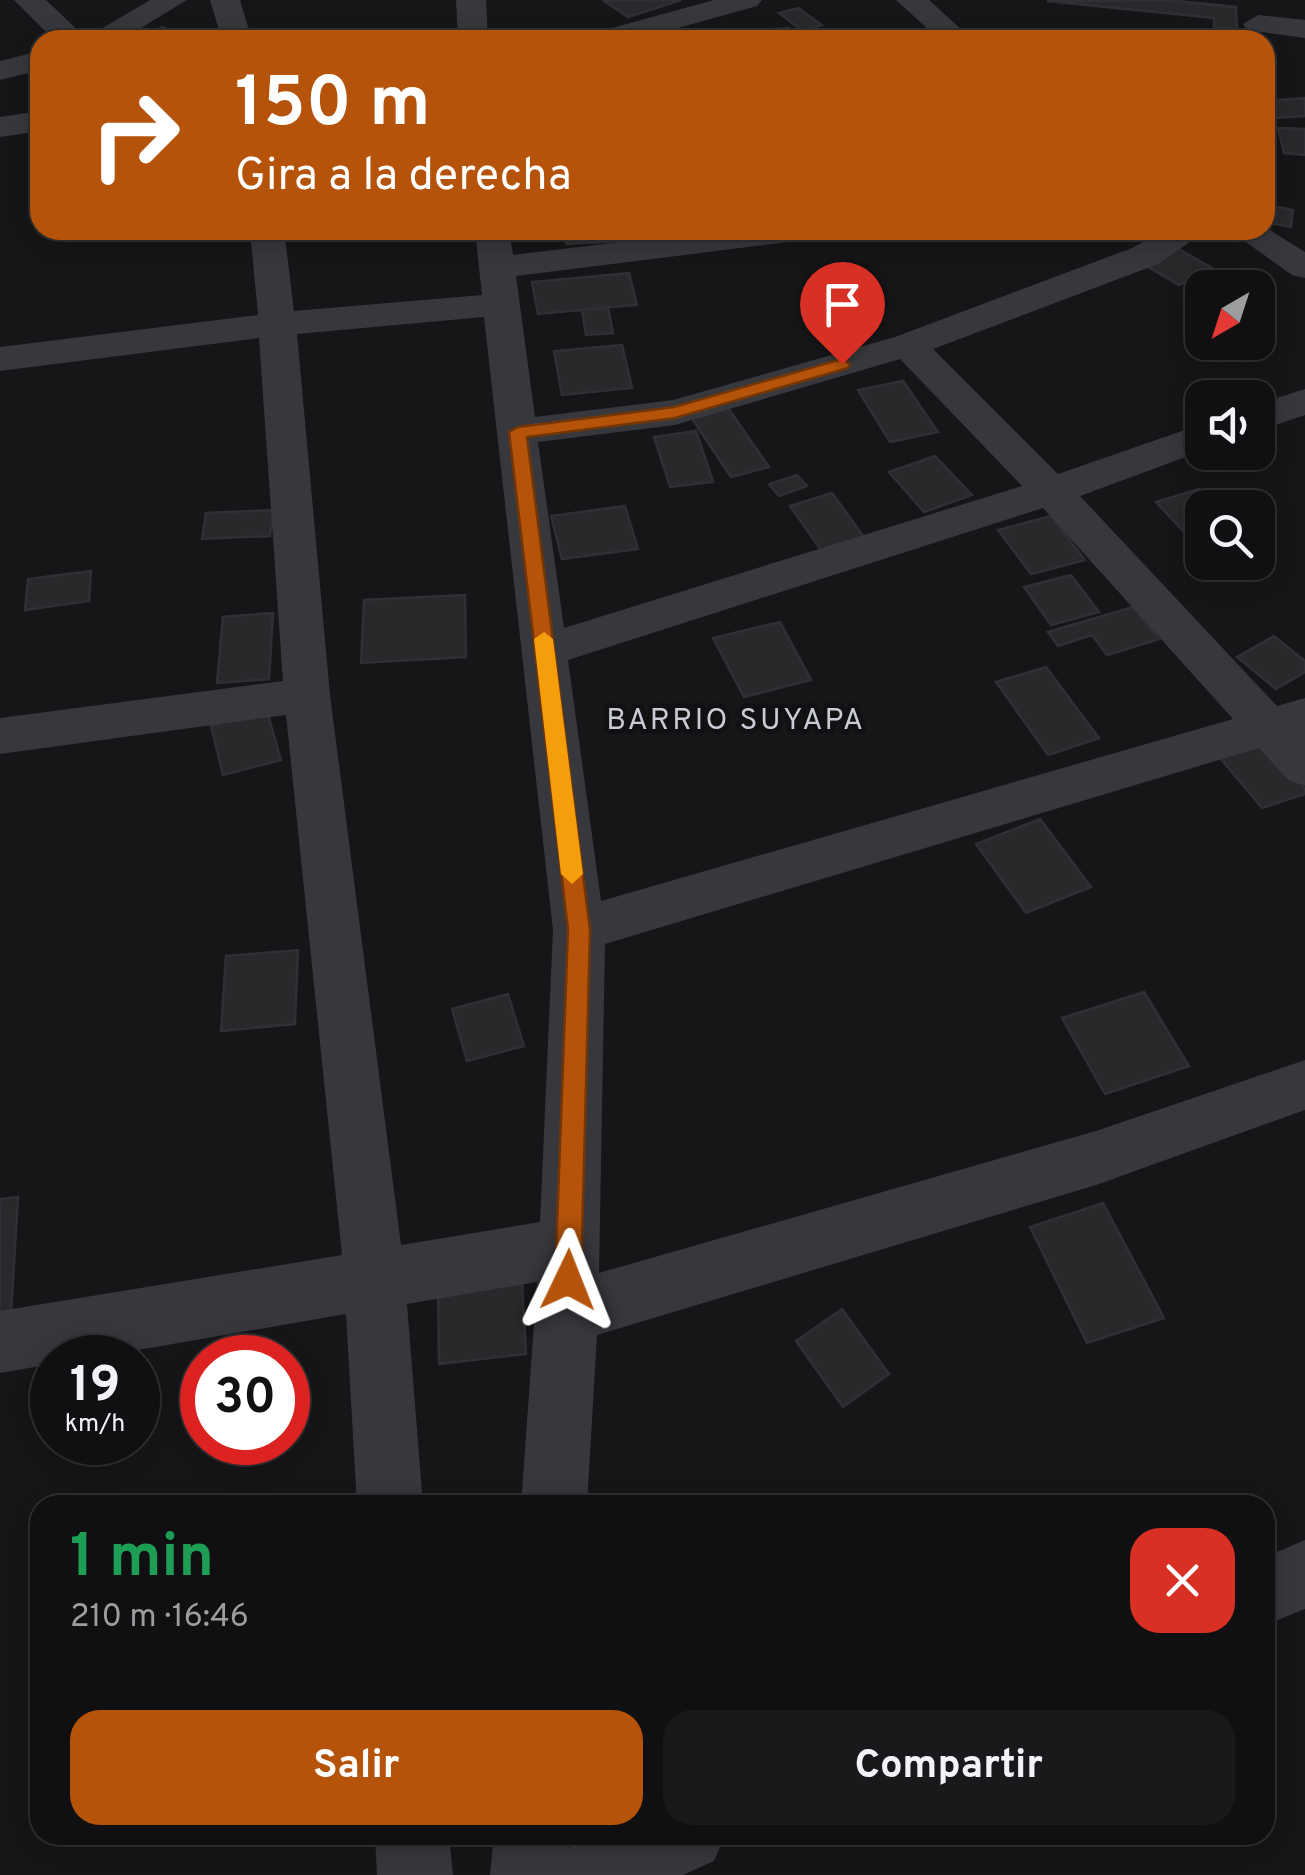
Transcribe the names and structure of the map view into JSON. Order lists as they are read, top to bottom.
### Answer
{
  "districts": ["BARRIO SUYAPA"],
  "north": "bottom left",
  "page": {
    "turn": ["150 m", "Gira a la derecha"],
    "speed": "19 km/h",
    "limit": "30",
    "heading": ["1 min", "210 m · 16:46"],
    "buttons": ["Salir", "Compartir"]
  }
}
